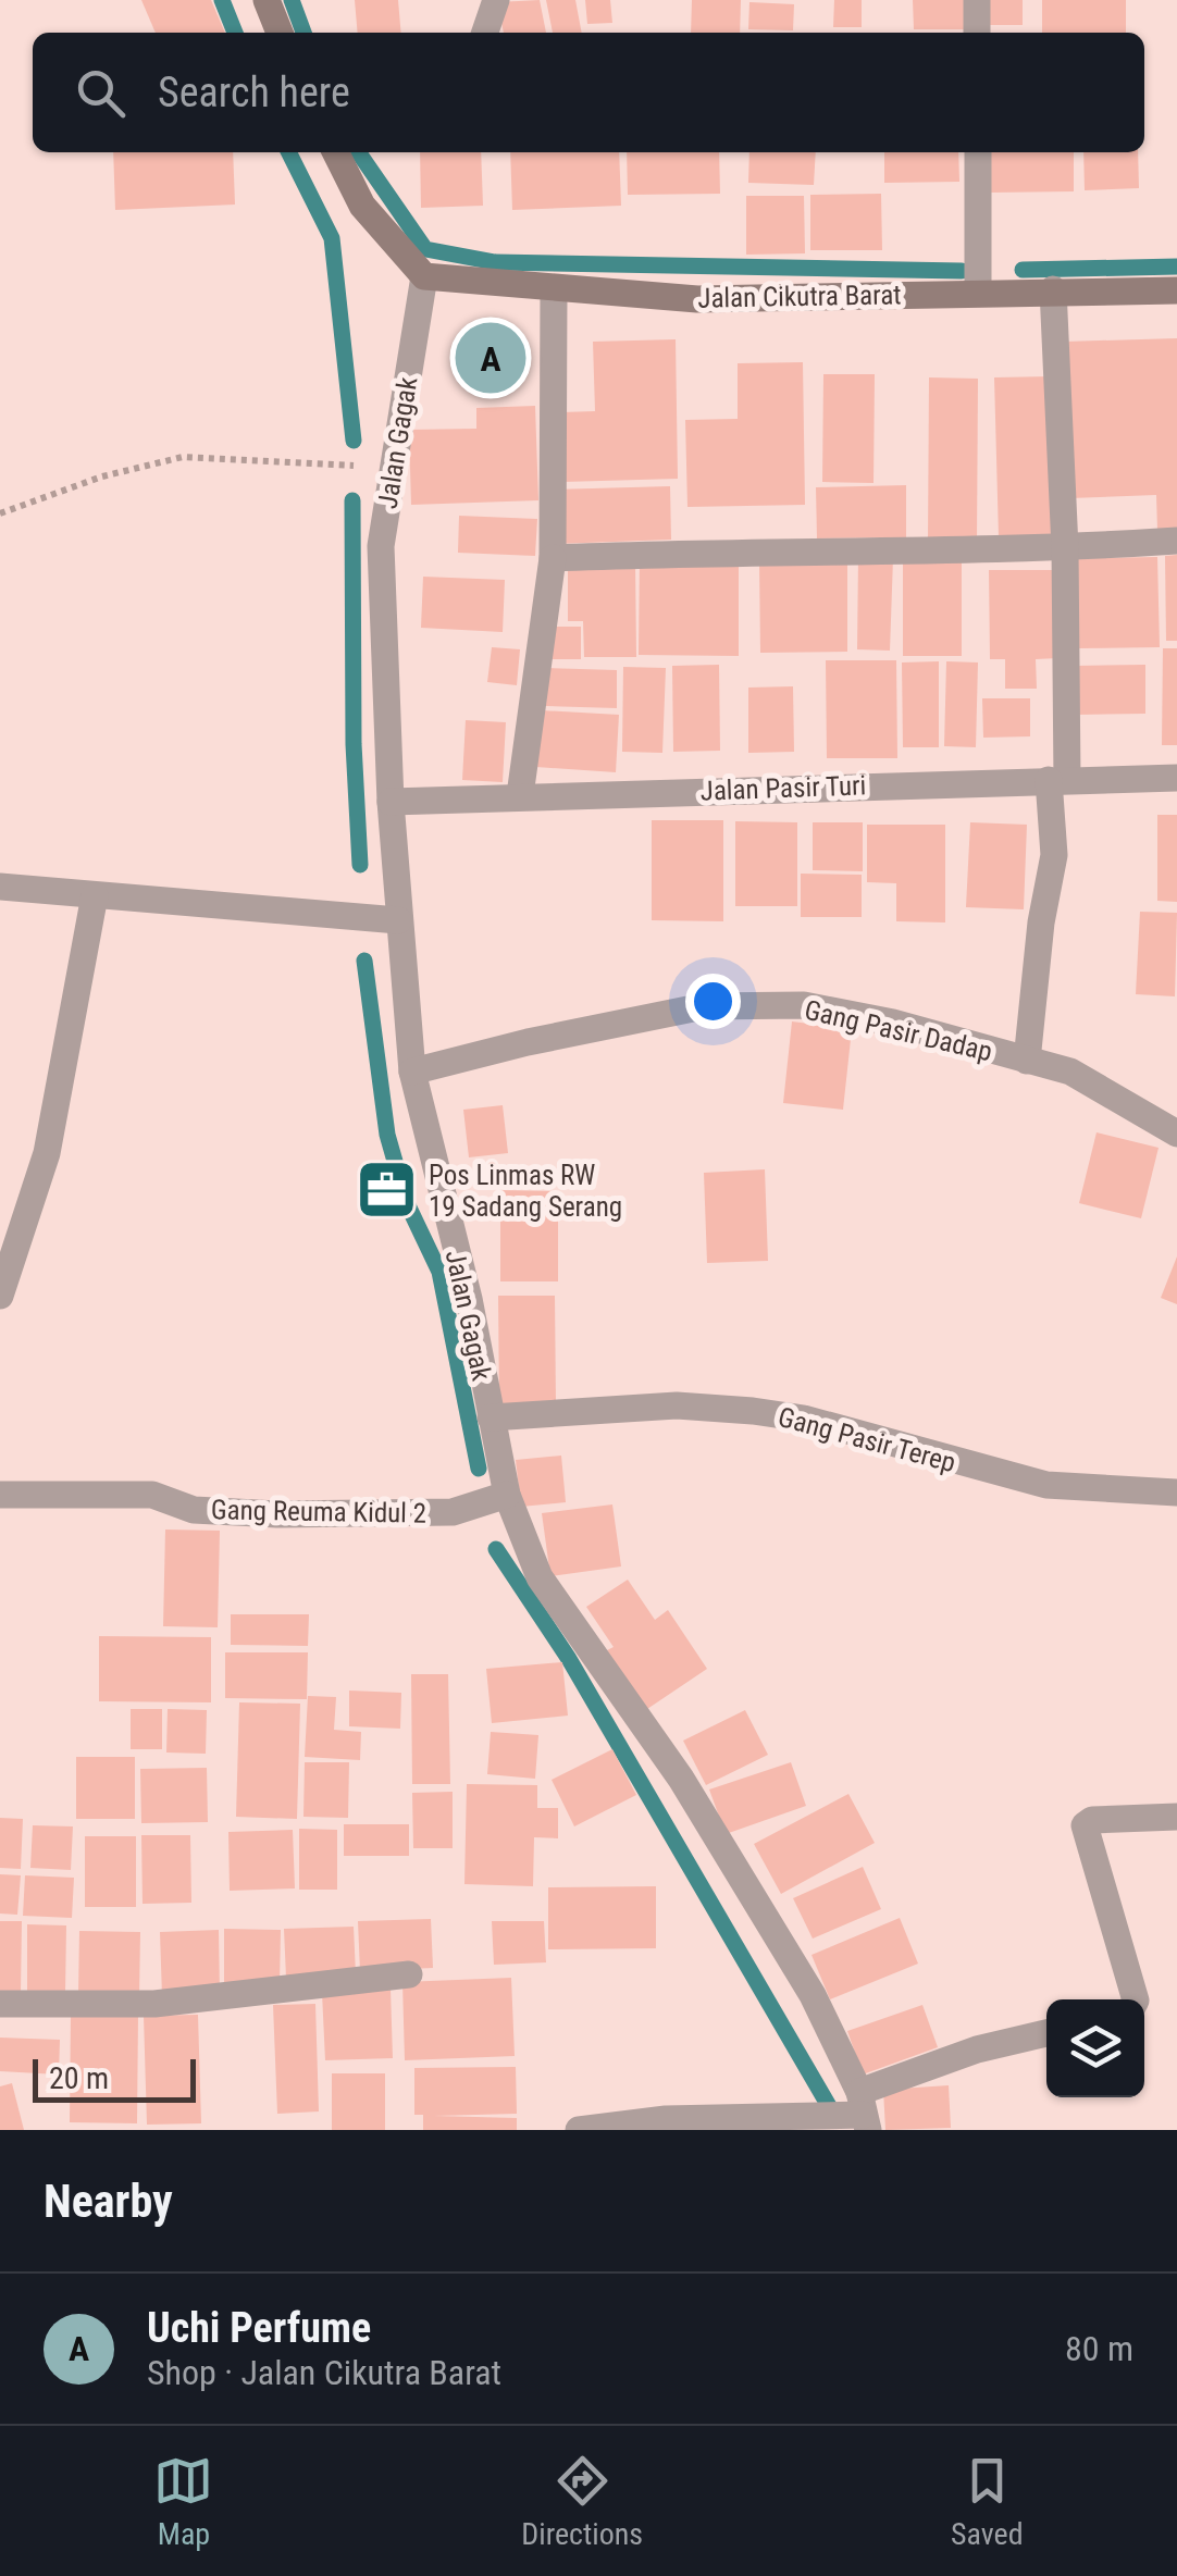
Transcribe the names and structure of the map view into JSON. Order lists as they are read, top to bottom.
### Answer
{
  "streets": {
    "main road": ["Jalan Cikutra Barat"],
    "street": [
      "Jalan Gagak",
      "Jalan Pasir Turi",
      "Gang Pasir Dadap",
      "Gang Pasir Terep",
      "Gang Reuma Kidul 2"
    ]
  },
  "crossings": [
    ["Jalan Cikutra Barat", "Jalan Gagak"],
    ["Jalan Gagak", "Jalan Pasir Turi"],
    ["Jalan Gagak", "Gang Pasir Dadap"],
    ["Jalan Gagak", "Gang Pasir Terep"],
    ["Jalan Gagak", "Gang Reuma Kidul 2"]
  ],
  "places": {
    "office": ["Pos Linmas RW 19 Sadang Serang"]
  },
  "scale_bar": "20 m",
  "page": {
    "search": "Search here",
    "pins": "A",
    "scale": "20 m",
    "heading": "Nearby",
    "list": [
      {
        "mark": "A",
        "name": "Uchi Perfume",
        "note": "Shop · Jalan Cikutra Barat",
        "value": "80 m"
      }
    ],
    "nav": ["Map", "Directions", "Saved"]
  }
}
